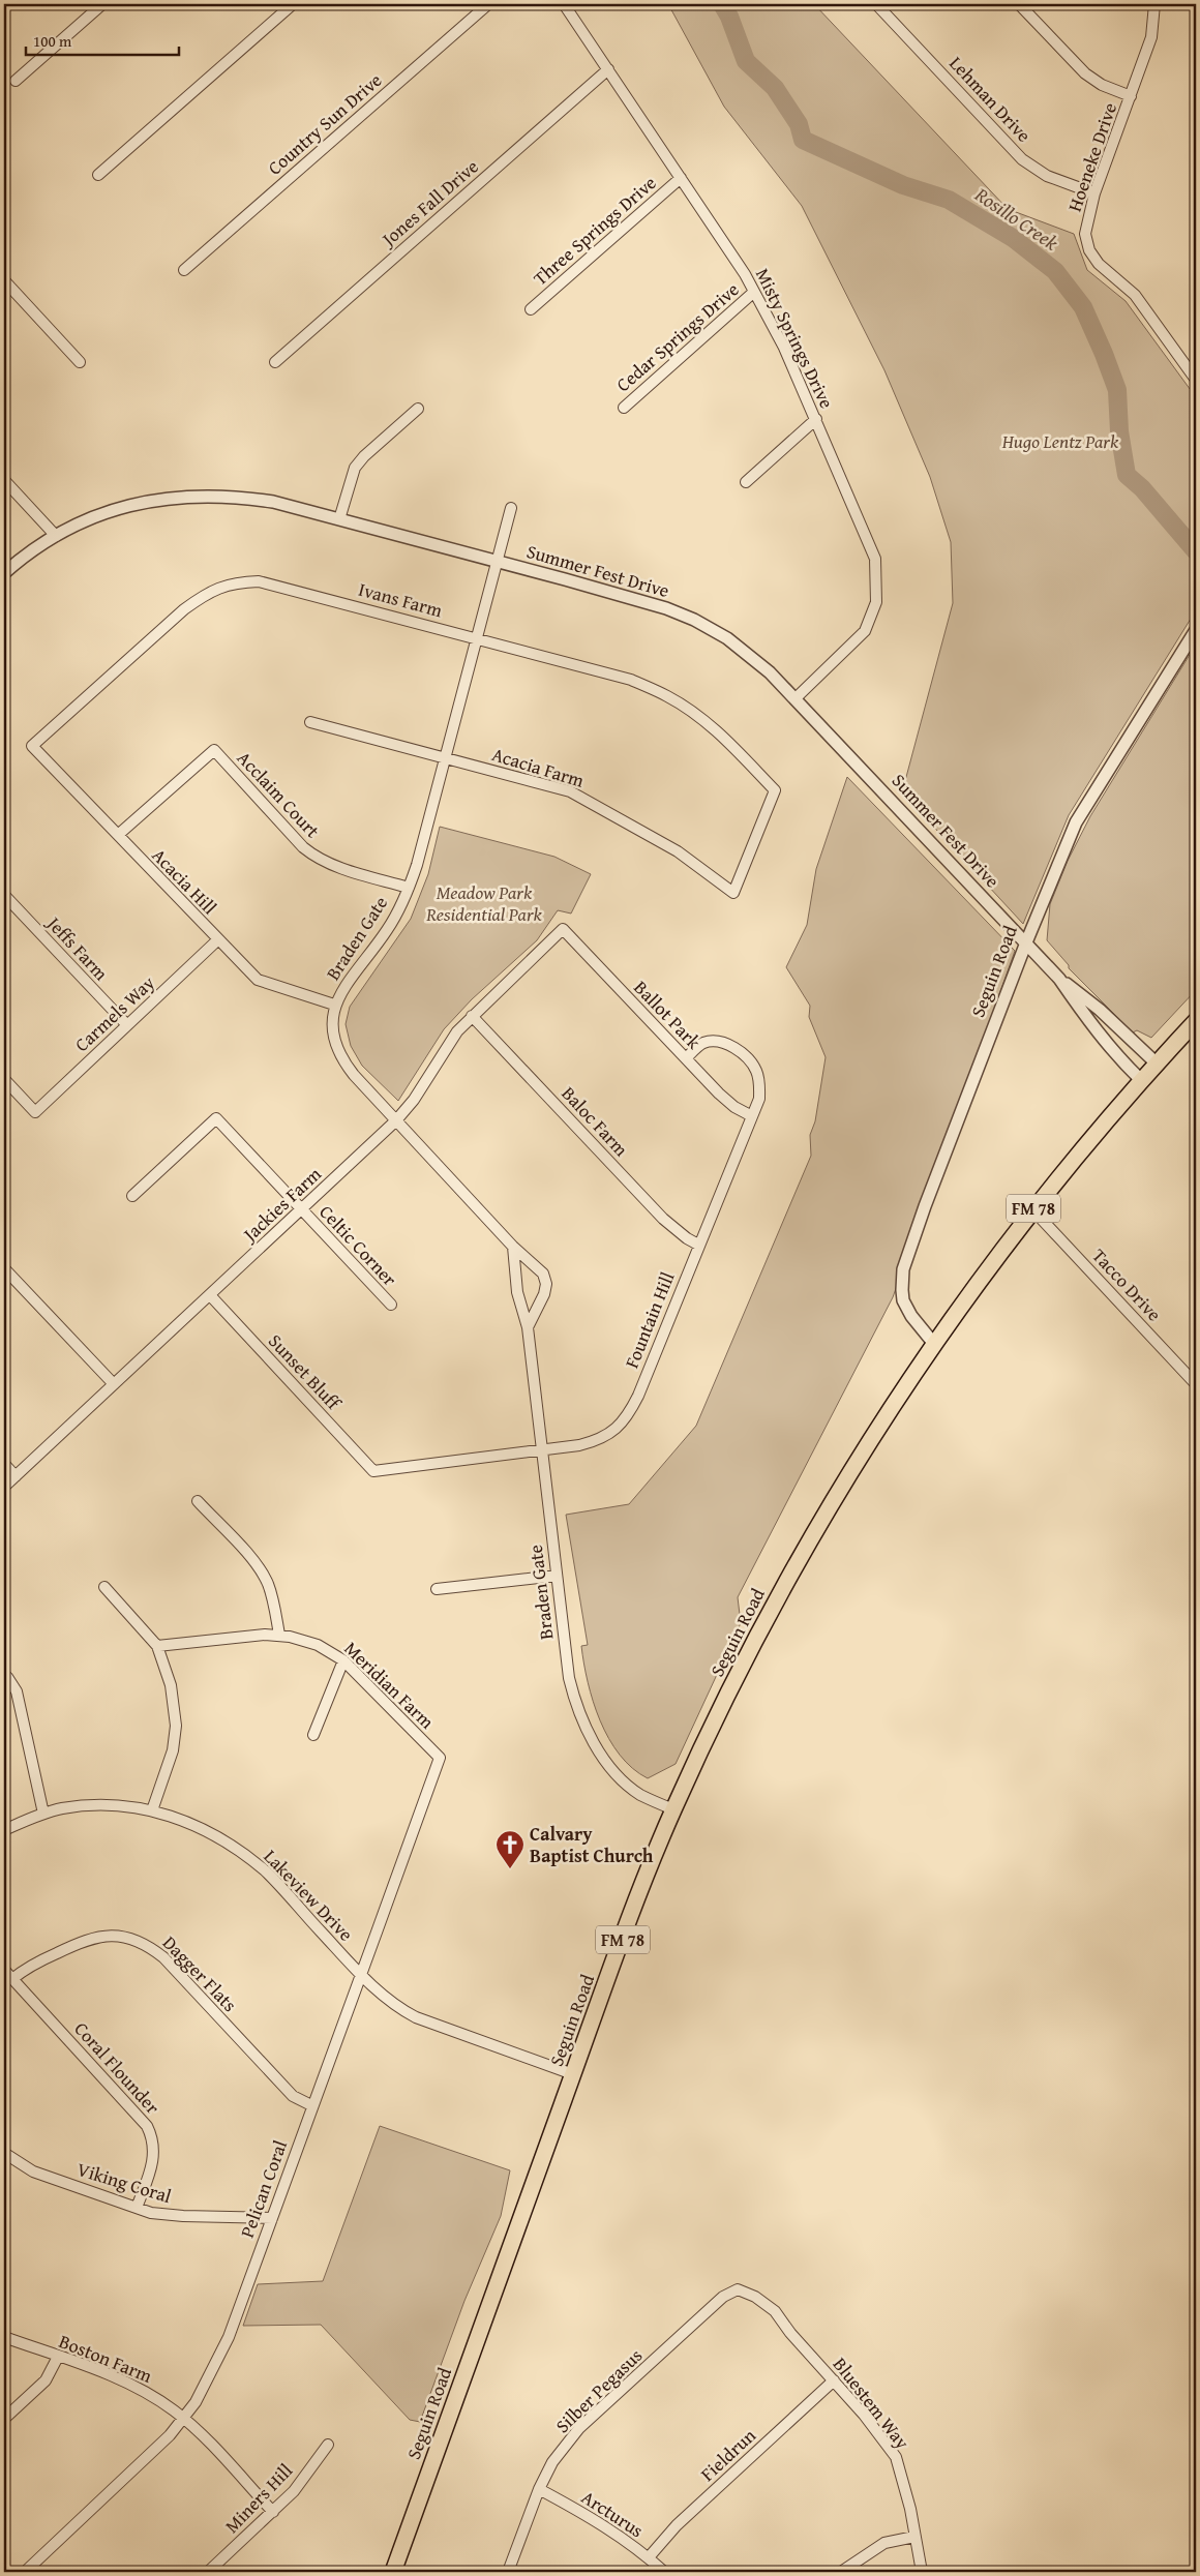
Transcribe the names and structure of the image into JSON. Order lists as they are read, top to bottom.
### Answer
{
  "streets": {
    "main road": ["Seguin Road", "FM 78"],
    "street": [
      "Lehman Drive",
      "Country Sun Drive",
      "Hoeneke Drive",
      "Jones Fall Drive",
      "Three Springs Drive",
      "Cedar Springs Drive",
      "Misty Springs Drive",
      "Summer Fest Drive",
      "Ivans Farm",
      "Acacia Farm",
      "Acclaim Court",
      "Acacia Hill",
      "Braden Gate",
      "Jeffs Farm",
      "Carmels Way",
      "Ballot Park",
      "Baloc Farm",
      "Jackies Farm",
      "Celtic Corner",
      "Tacco Drive",
      "Fountain Hill",
      "Sunset Bluff",
      "Meridian Farm",
      "Lakeview Drive",
      "Dagger Flats",
      "Coral Flounder",
      "Viking Coral",
      "Pelican Coral",
      "Boston Farm",
      "Silber Pegasus",
      "Bluestem Way",
      "Fieldrun",
      "Miners Hill",
      "Arcturus"
    ]
  },
  "crossings": [
    ["Lehman Drive", "Hoeneke Drive"],
    ["Jones Fall Drive", "Misty Springs Drive"],
    ["Three Springs Drive", "Misty Springs Drive"],
    ["Cedar Springs Drive", "Misty Springs Drive"],
    ["Misty Springs Drive", "Summer Fest Drive"],
    ["Summer Fest Drive", "Braden Gate"],
    ["Summer Fest Drive", "Seguin Road"],
    ["Ivans Farm", "Acacia Farm"],
    ["Ivans Farm", "Acacia Hill"],
    ["Ivans Farm", "Braden Gate"],
    ["Acacia Farm", "Braden Gate"],
    ["Acclaim Court", "Acacia Hill"],
    ["Acclaim Court", "Braden Gate"],
    ["Acacia Hill", "Braden Gate"],
    ["Acacia Hill", "Carmels Way"],
    ["Braden Gate", "Seguin Road"],
    ["Braden Gate", "Jackies Farm"],
    ["Braden Gate", "Fountain Hill"],
    ["Jeffs Farm", "Carmels Way"],
    ["Seguin Road", "Tacco Drive"],
    ["Seguin Road", "Lakeview Drive"],
    ["Ballot Park", "Jackies Farm"],
    ["Ballot Park", "Fountain Hill"],
    ["Baloc Farm", "Jackies Farm"],
    ["Baloc Farm", "Fountain Hill"],
    ["Jackies Farm", "Celtic Corner"],
    ["Jackies Farm", "Sunset Bluff"],
    ["Fountain Hill", "Sunset Bluff"],
    ["Meridian Farm", "Pelican Coral"],
    ["Lakeview Drive", "Pelican Coral"],
    ["Dagger Flats", "Coral Flounder"],
    ["Dagger Flats", "Pelican Coral"],
    ["Coral Flounder", "Viking Coral"],
    ["Viking Coral", "Pelican Coral"],
    ["Pelican Coral", "Boston Farm"],
    ["Boston Farm", "Miners Hill"],
    ["Silber Pegasus", "Bluestem Way"],
    ["Silber Pegasus", "Arcturus"],
    ["Bluestem Way", "Fieldrun"],
    ["Fieldrun", "Arcturus"]
  ],
  "water": ["Rosillo Creek"],
  "parks": ["Hugo Lentz Park", "Meadow Park Residential Park"],
  "places": {
    "church": ["Calvary Baptist Church"]
  },
  "scale_bar": "100 m"
}
